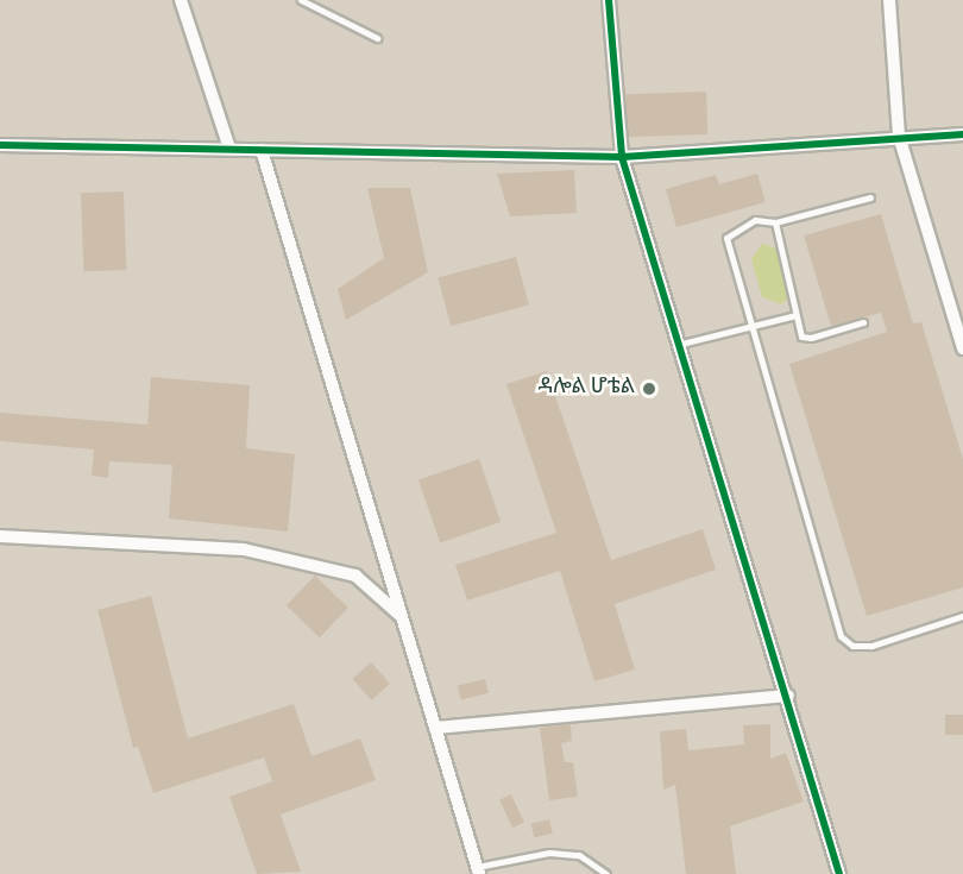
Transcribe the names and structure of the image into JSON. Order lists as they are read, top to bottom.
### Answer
{
  "places": ["ዳሎል ሆቴል"]
}
